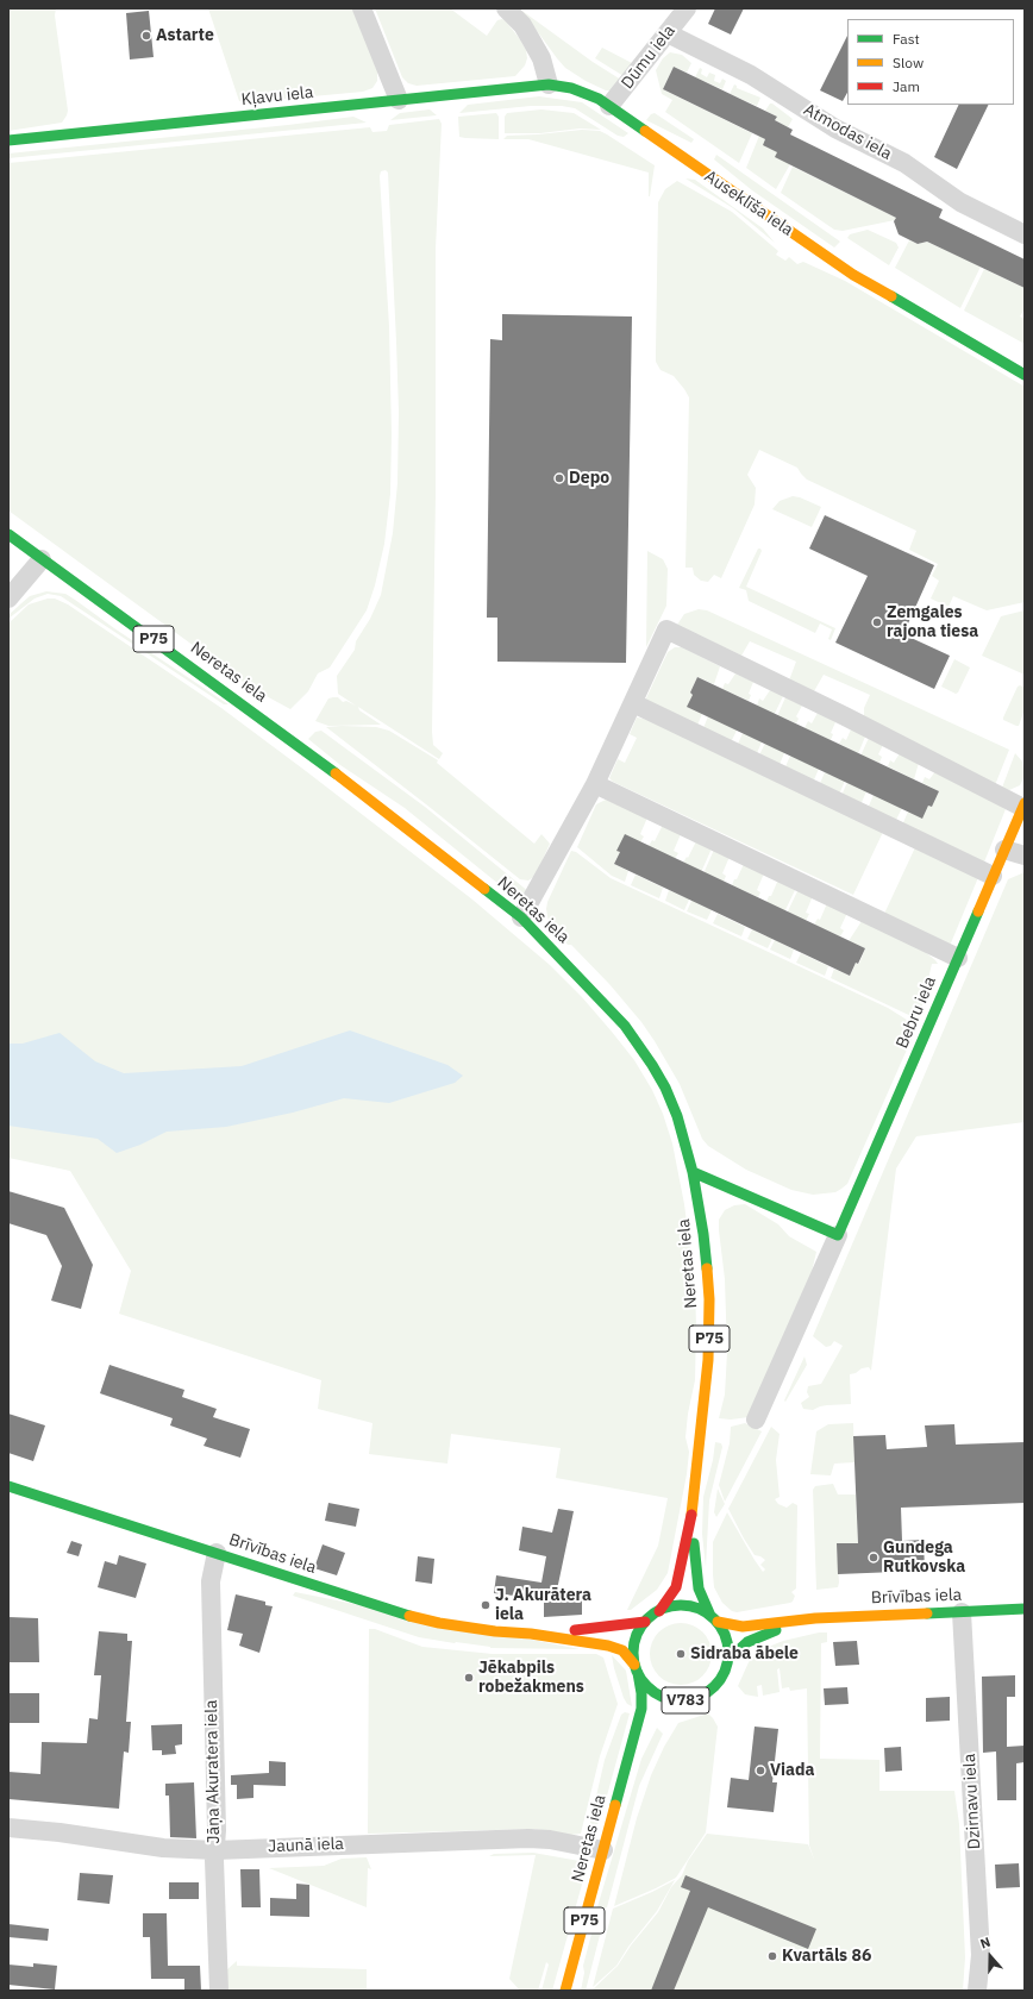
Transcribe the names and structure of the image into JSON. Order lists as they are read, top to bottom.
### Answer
{
  "streets": {
    "main road": [
      "Kļavu iela",
      "Auseklīša iela",
      "P75",
      "Neretas iela",
      "Bebru iela",
      "Brīvības iela",
      "V783"
    ],
    "street": [
      "Dūmu iela",
      "Atmodas iela",
      "Jāņa Akuratera iela",
      "Dzirnavu iela",
      "Jaunā iela"
    ]
  },
  "crossings": [
    ["Dūmu iela", "Atmodas iela"],
    ["Dūmu iela", "Auseklīša iela"],
    ["Kļavu iela", "Auseklīša iela"],
    ["P75", "Neretas iela"],
    ["P75", "V783"],
    ["Neretas iela", "Jaunā iela"],
    ["Brīvības iela", "Jāņa Akuratera iela"],
    ["Brīvības iela", "Dzirnavu iela"],
    ["Jāņa Akuratera iela", "Jaunā iela"]
  ],
  "places": [
    "Astarte",
    "Depo",
    "Zemgales rajona tiesa",
    "Gundega Rutkovska",
    "J. Akurātera iela",
    "Sidraba ābele",
    "Jēkabpils robežakmens",
    "Viada",
    "Kvartāls 86"
  ],
  "legend": ["Fast", "Slow", "Jam"],
  "north": "top"
}
